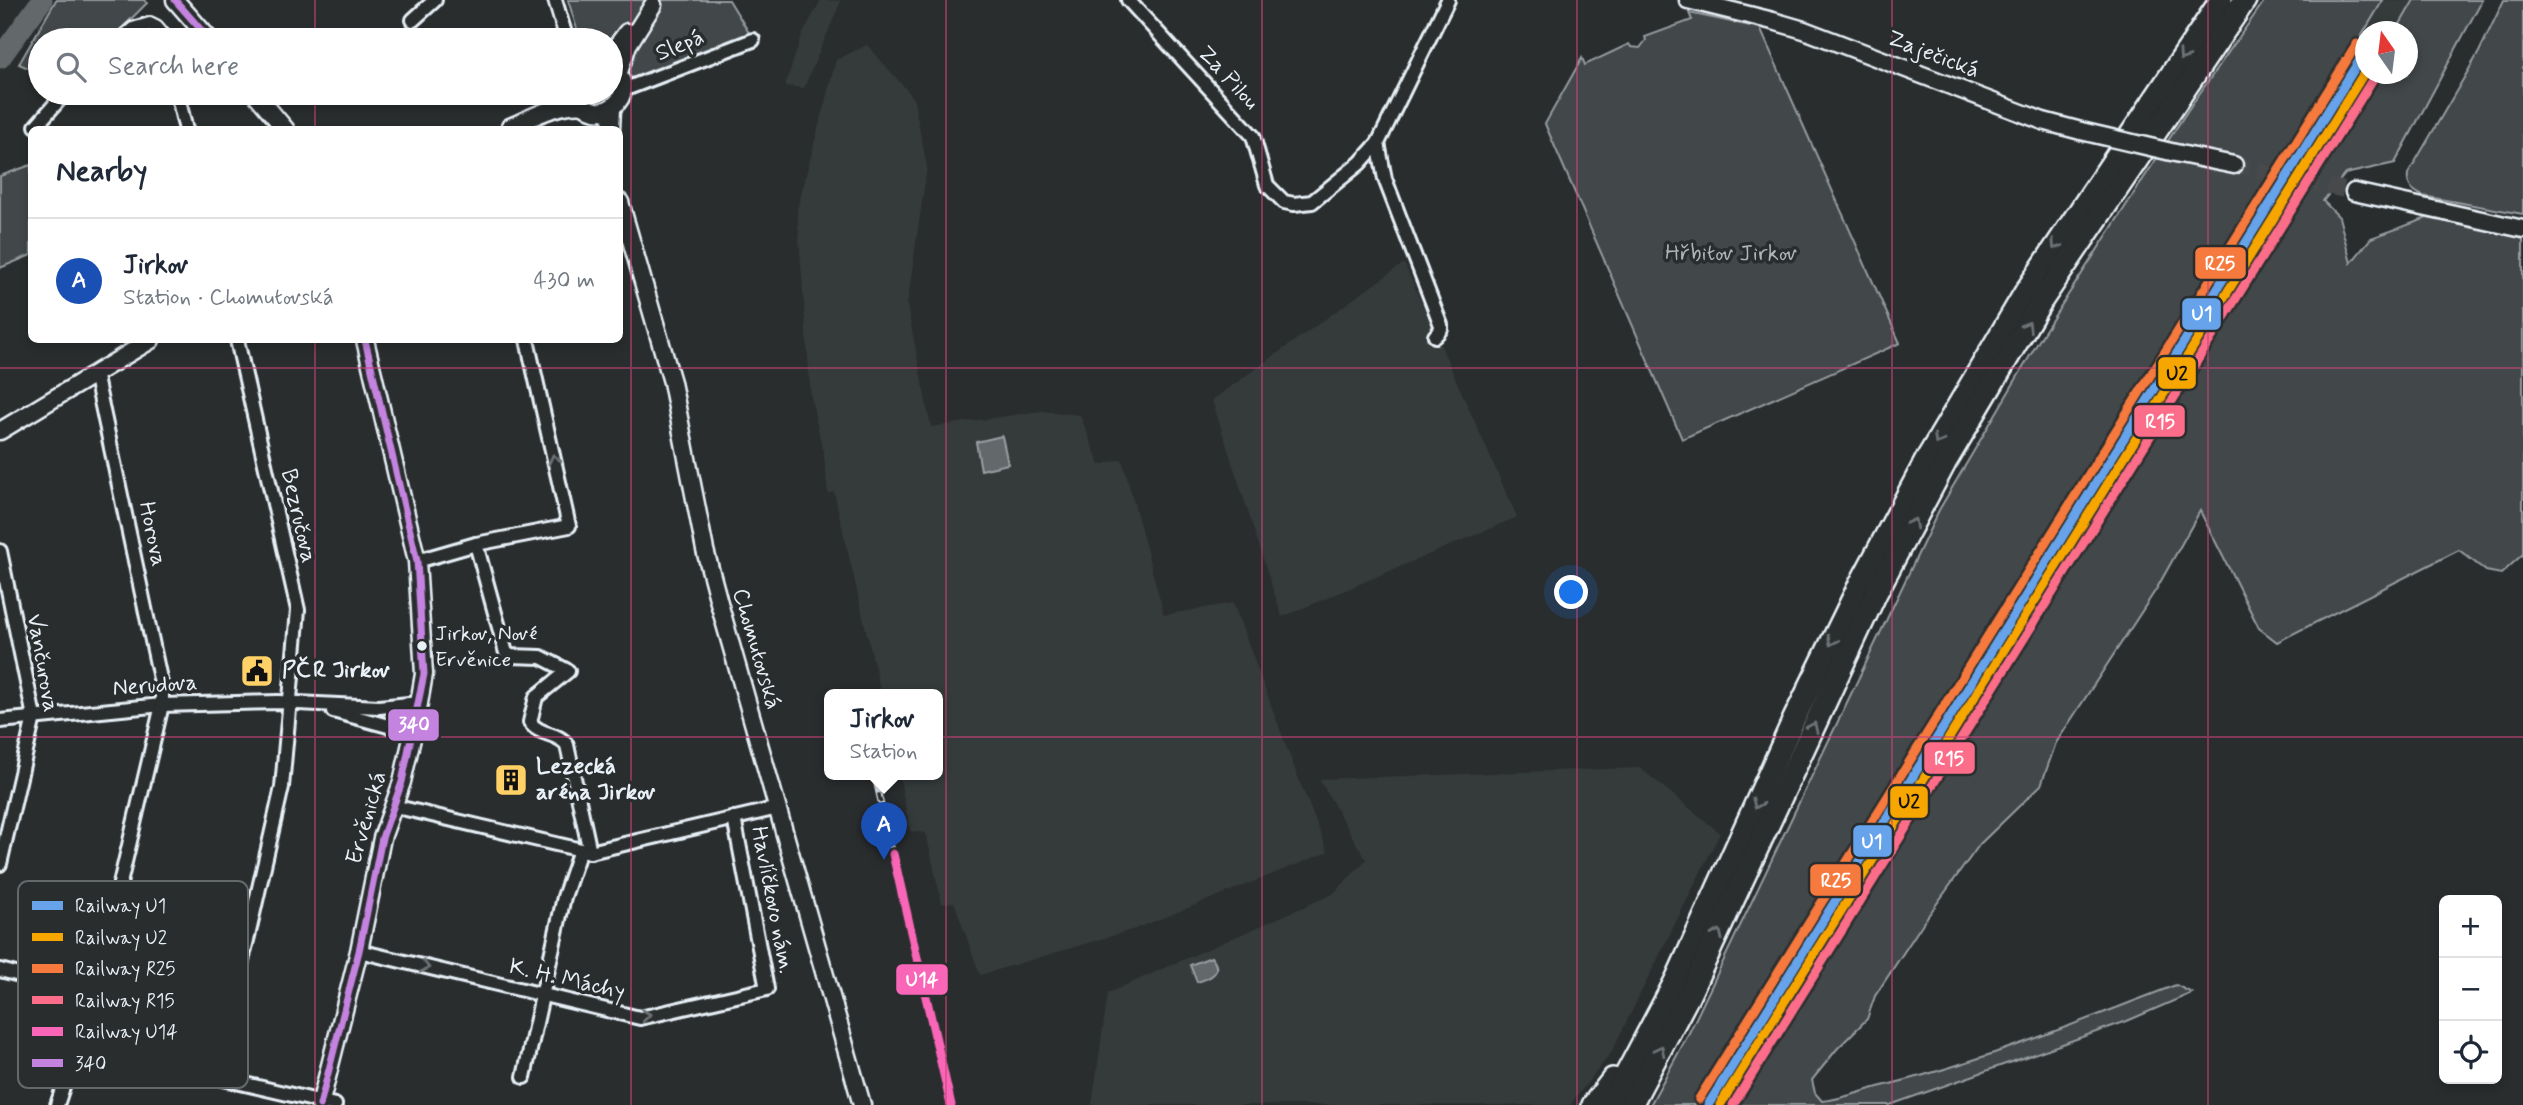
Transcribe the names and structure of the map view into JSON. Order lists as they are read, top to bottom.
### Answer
{
  "streets": {
    "street": [
      "Slepá",
      "Zaječická",
      "Za Pilou",
      "Bezručova",
      "Horova",
      "Chomutovská",
      "Vančurova",
      "Nerudova",
      "Ervěnická",
      "Havlíčkovo nám.",
      "K. H. Máchy"
    ]
  },
  "crossings": [
    ["Bezručova", "Nerudova"],
    ["Horova", "Nerudova"],
    ["Vančurova", "Nerudova"],
    ["Nerudova", "Ervěnická"],
    ["Ervěnická", "K. H. Máchy"],
    ["Havlíčkovo nám.", "K. H. Máchy"]
  ],
  "one_way": ["K. H. Máchy"],
  "parks": ["Hřbitov Jirkov"],
  "places": {
    "other": ["Jirkov, Nové Ervěnice"],
    "public building": ["PČR Jirkov"],
    "building": ["Lezecká aréna Jirkov"]
  },
  "lines": [
    "transit line 340",
    "rail line R25",
    "rail line U1",
    "rail line U2",
    "rail line R15",
    "rail line U14"
  ],
  "legend": [
    "Railway U1",
    "Railway U2",
    "Railway R25",
    "Railway R15",
    "Railway U14",
    "340"
  ],
  "north": "top",
  "page": {
    "search": "Search here",
    "heading": "Nearby",
    "list": [
      {
        "mark": "A",
        "name": "Jirkov",
        "note": "Station · Chomutovská",
        "value": "430 m"
      }
    ],
    "popup": ["Jirkov", "Station"],
    "pins": "A",
    "map_buttons": ["+", "−"]
  }
}
